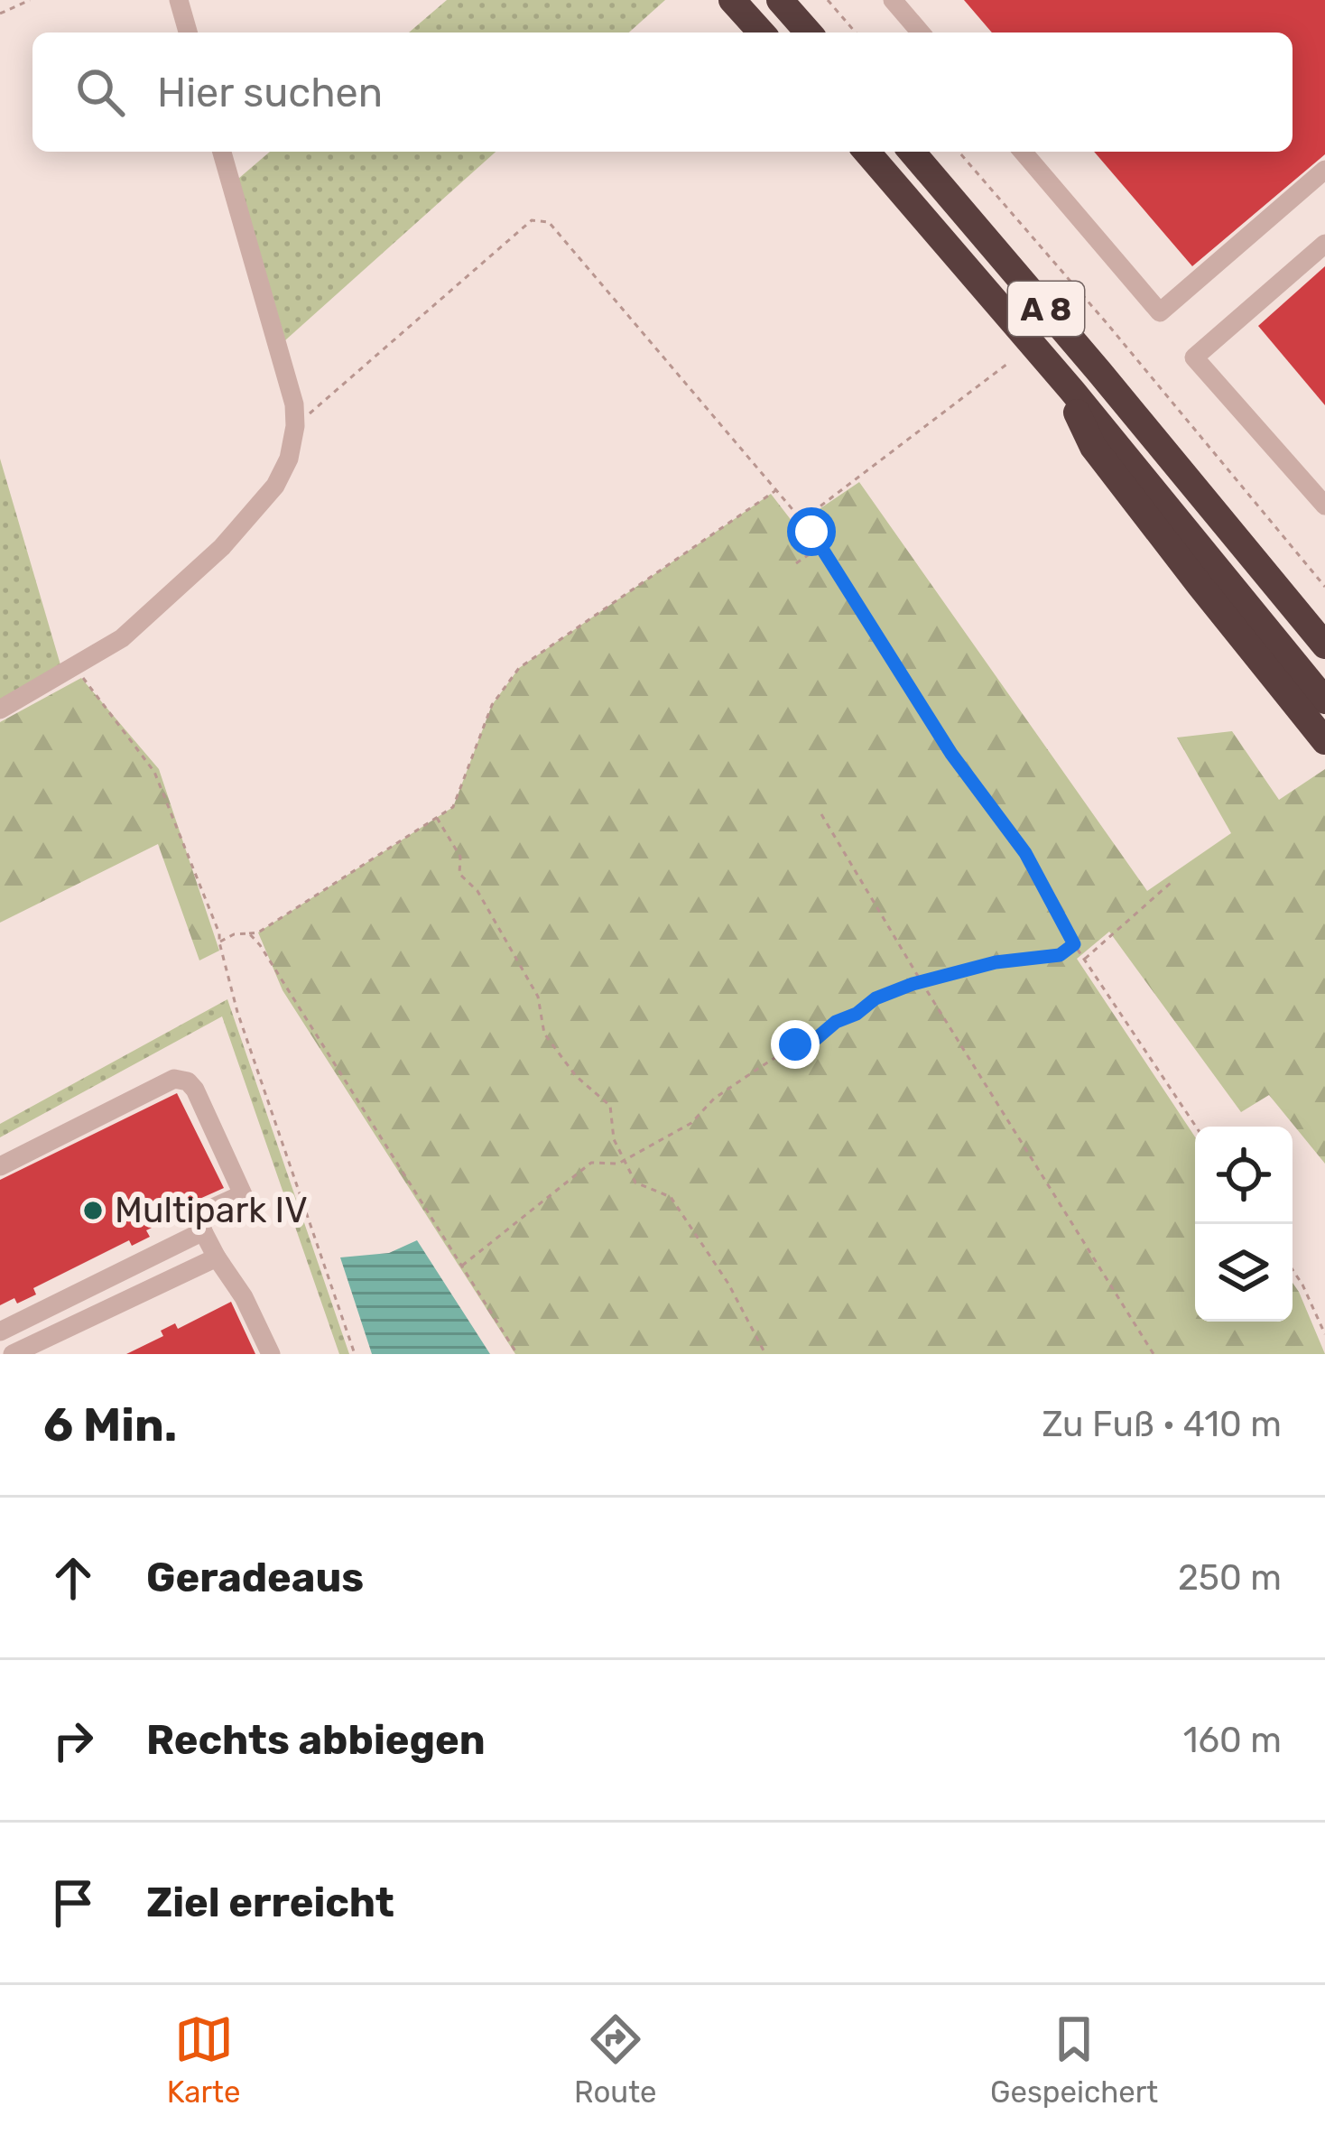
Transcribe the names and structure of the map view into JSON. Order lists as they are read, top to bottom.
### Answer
{
  "streets": {
    "highway": ["A 8"]
  },
  "places": ["Multipark IV"],
  "page": {
    "search": "Hier suchen",
    "heading": ["6 Min.", "Zu Fuß · 410 m"],
    "list": [
      ["Geradeaus", "250 m"],
      ["Rechts abbiegen", "160 m"],
      "Ziel erreicht"
    ],
    "nav": ["Karte", "Route", "Gespeichert"]
  }
}
